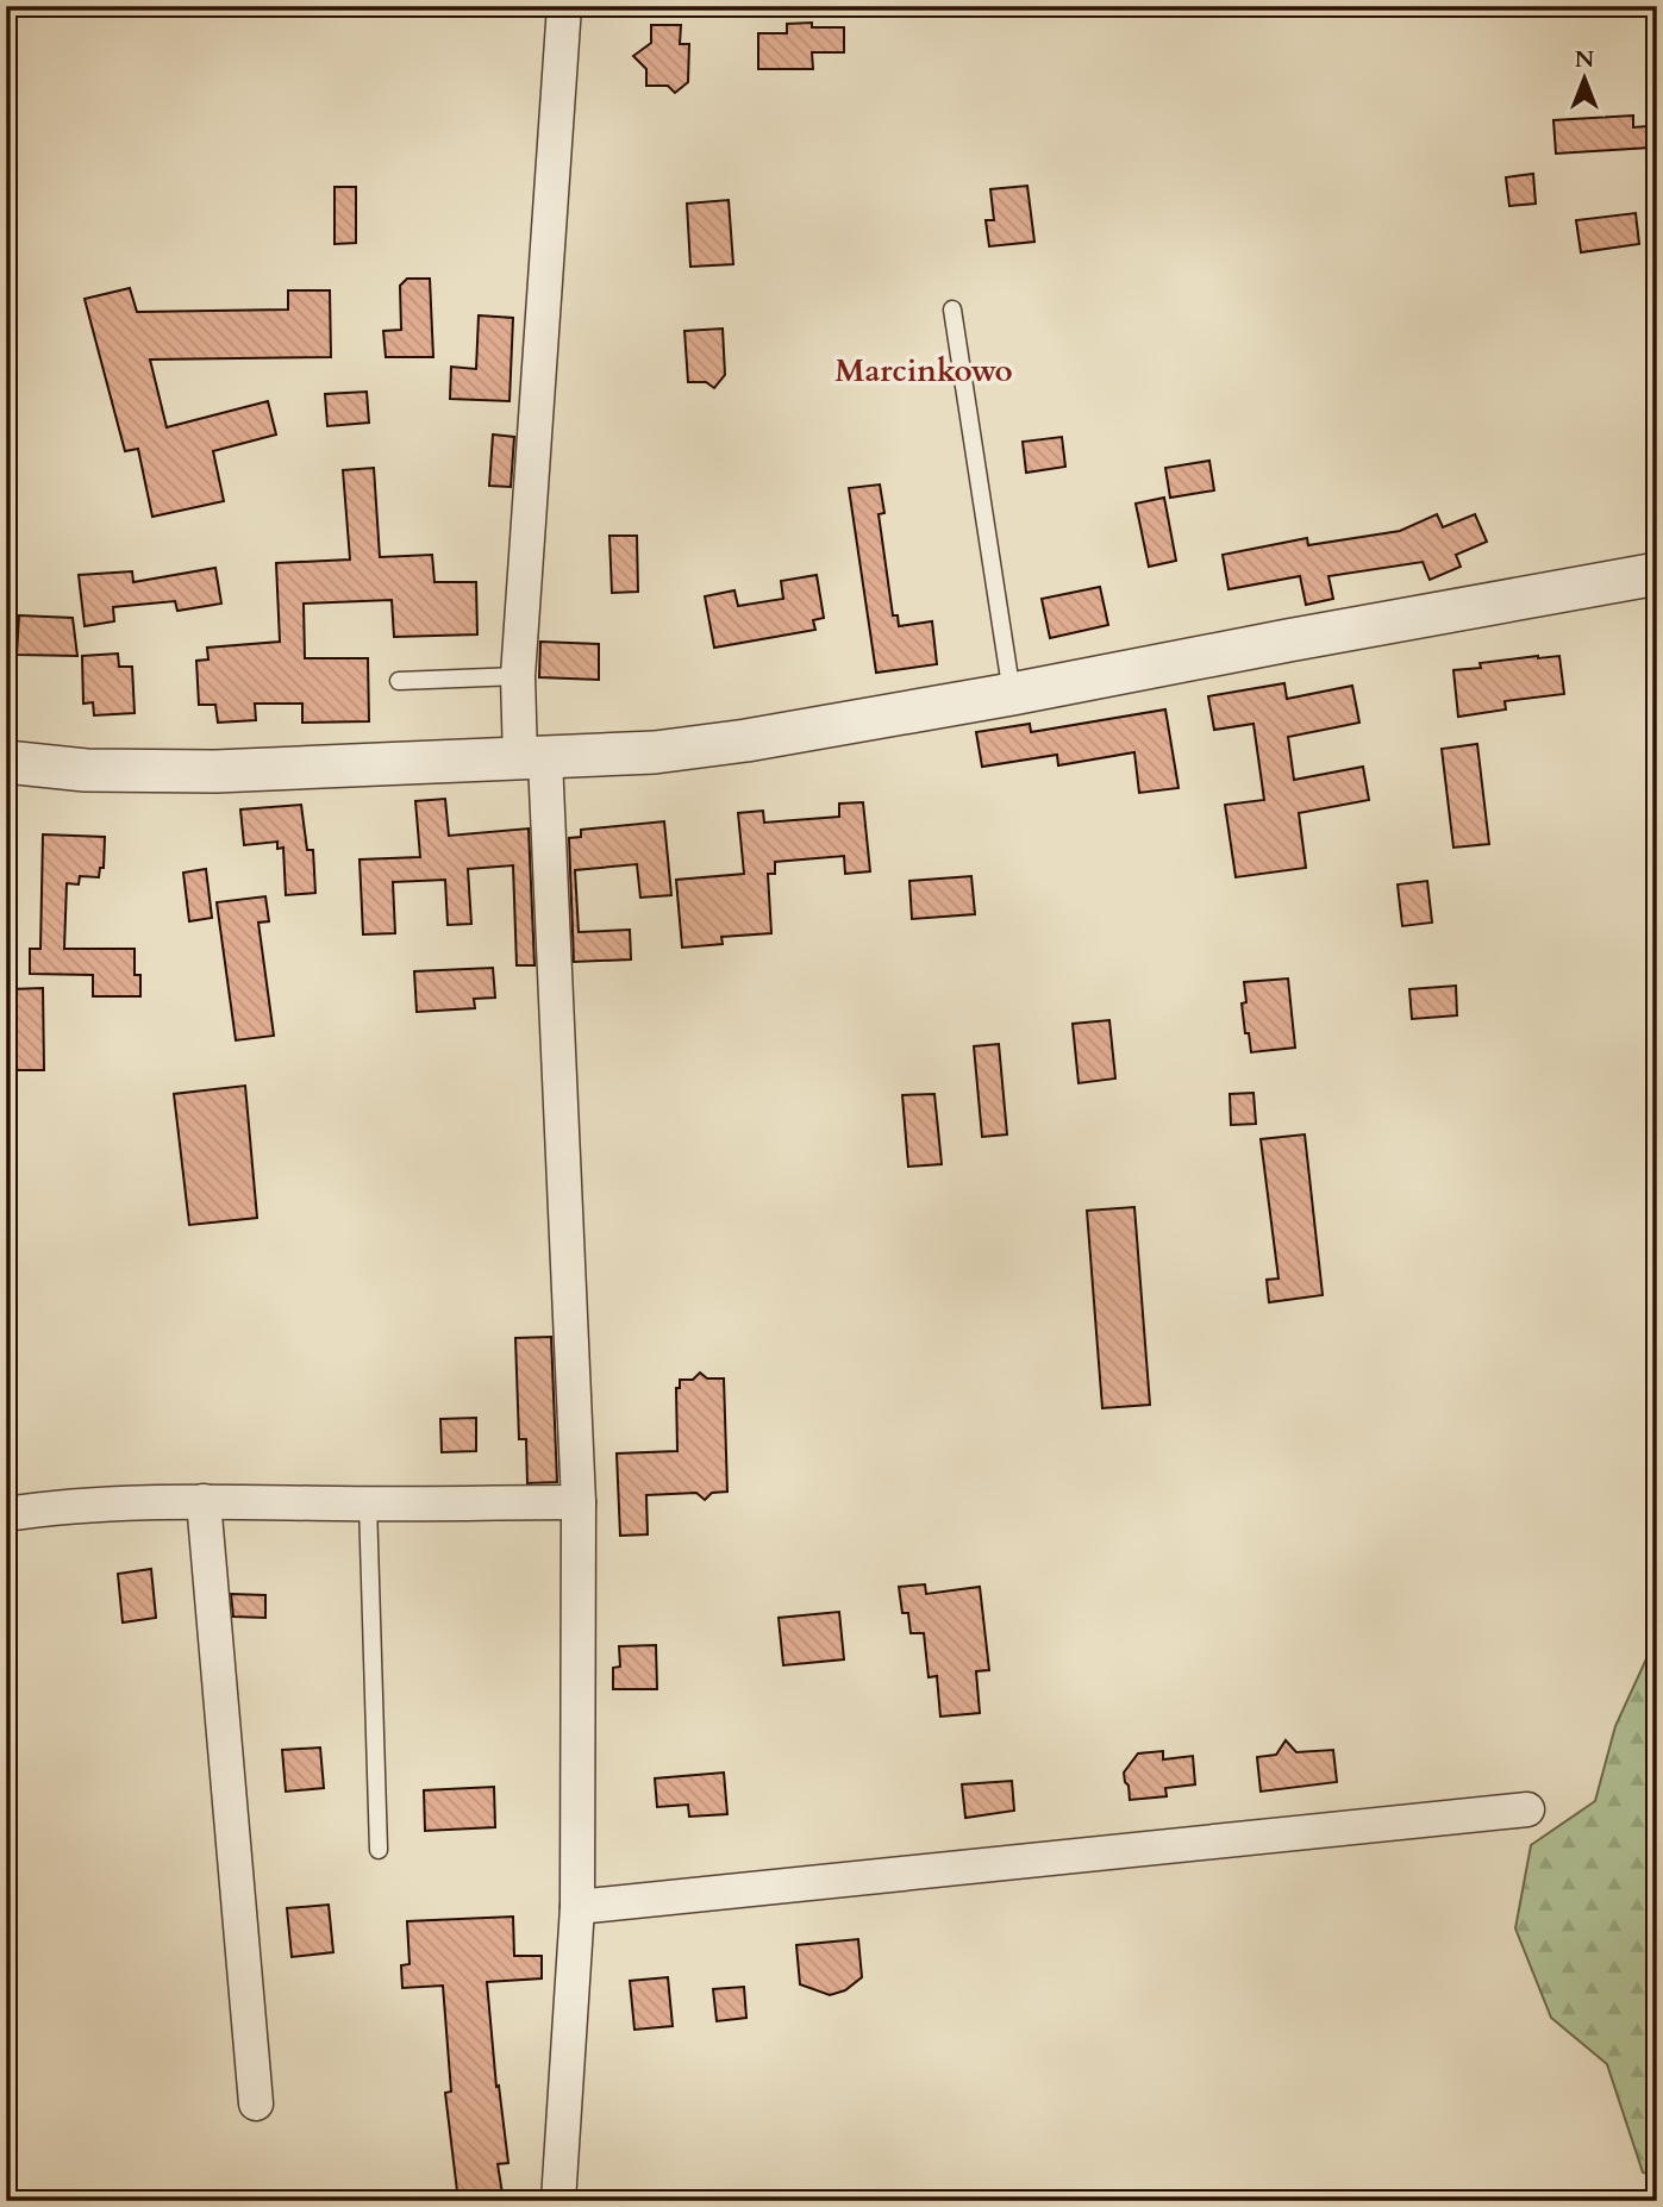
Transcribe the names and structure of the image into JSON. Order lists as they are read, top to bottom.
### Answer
{
  "districts": ["Marcinkowo"],
  "north": "top"
}
